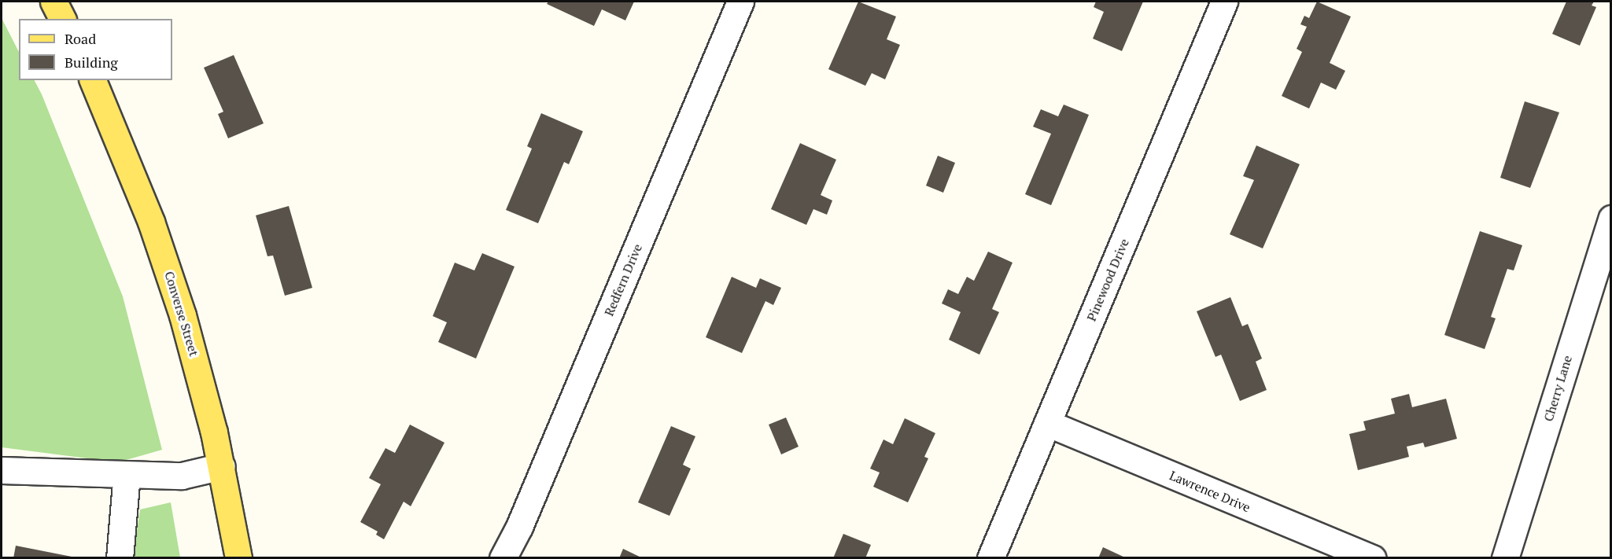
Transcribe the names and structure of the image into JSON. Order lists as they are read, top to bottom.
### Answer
{
  "streets": {
    "main road": ["Converse Street"],
    "street": [
      "Redfern Drive",
      "Pinewood Drive",
      "Cherry Lane",
      "Lawrence Drive"
    ]
  },
  "crossings": [
    ["Pinewood Drive", "Lawrence Drive"]
  ],
  "legend": ["Road", "Building"]
}
